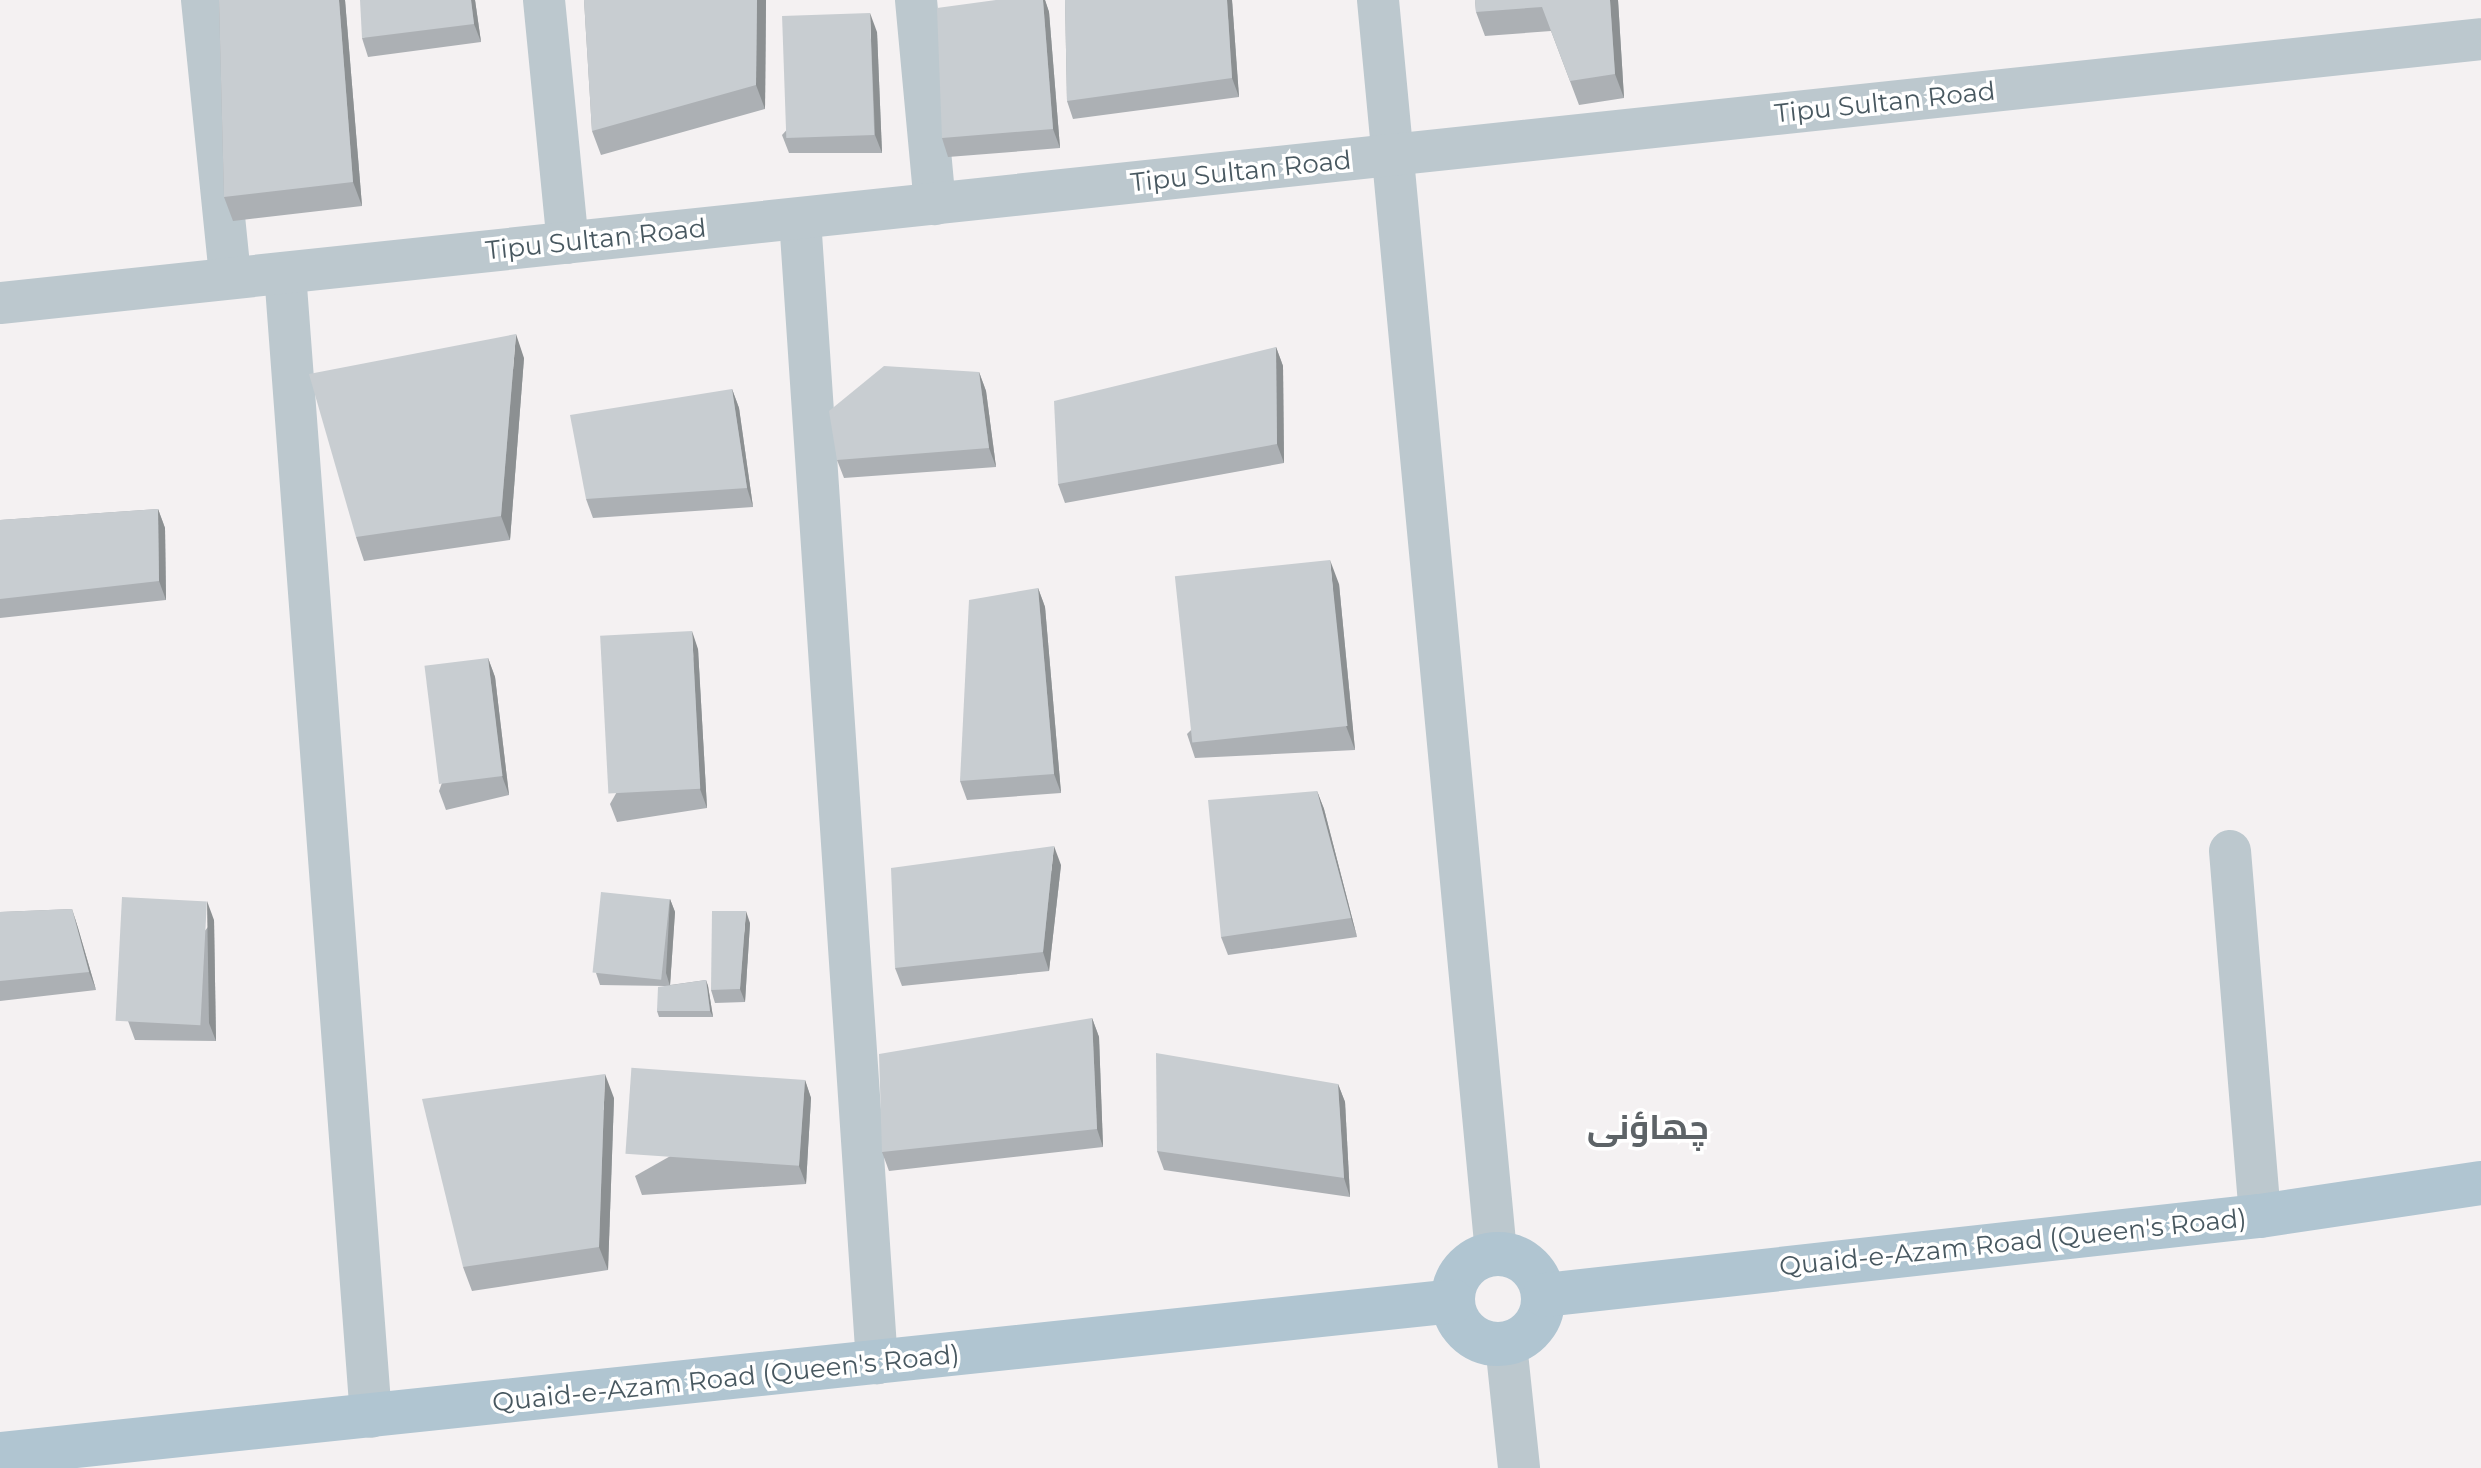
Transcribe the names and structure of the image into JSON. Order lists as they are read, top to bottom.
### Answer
{
  "streets": {
    "main road": ["Quaid-e-Azam Road (Queen's Road)"],
    "street": ["Tipu Sultan Road"]
  },
  "districts": ["چھاؤنی"]
}
